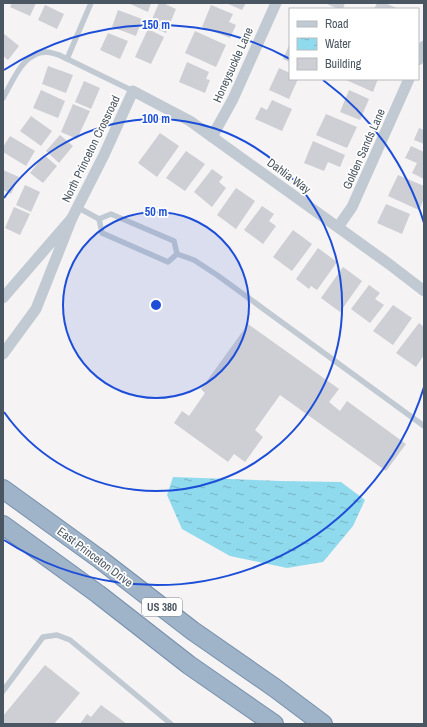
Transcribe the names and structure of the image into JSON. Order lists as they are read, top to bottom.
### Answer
{
  "streets": {
    "highway": ["East Princeton Drive", "US 380"],
    "street": [
      "Honeysuckle Lane",
      "North Princeton Crossroad",
      "Golden Sands Lane",
      "Dahlia Way"
    ]
  },
  "crossings": [
    ["Honeysuckle Lane", "Dahlia Way"],
    ["North Princeton Crossroad", "Dahlia Way"],
    ["Golden Sands Lane", "Dahlia Way"]
  ],
  "legend": ["Road", "Water", "Building"],
  "rings": ["150 m", "100 m", "50 m"]
}
